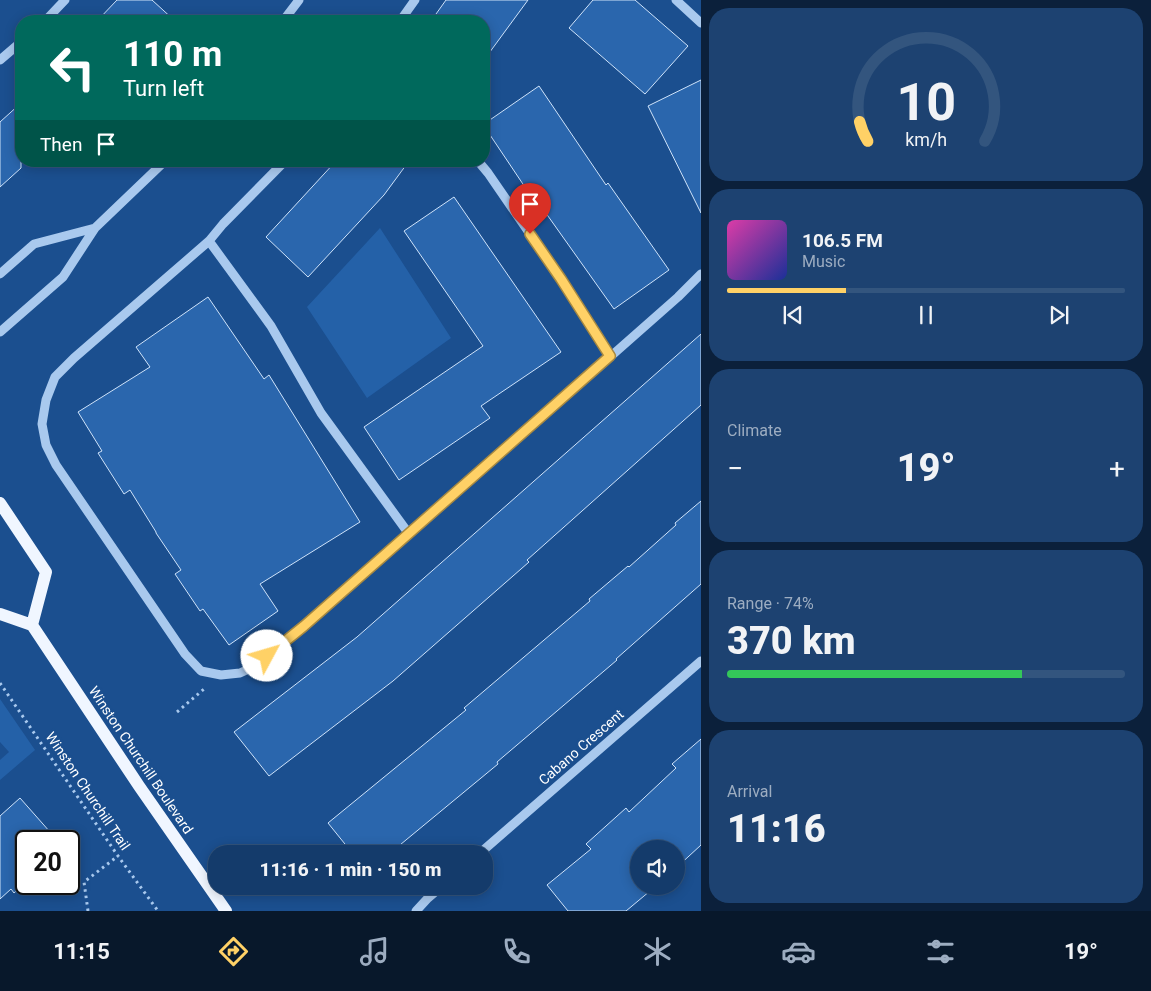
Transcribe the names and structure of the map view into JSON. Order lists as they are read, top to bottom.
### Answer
{
  "streets": {
    "main road": ["Winston Churchill Boulevard"],
    "street": ["Cabano Crescent"],
    "path": ["Winston Churchill Trail"]
  },
  "page": {
    "turn": ["110 m", "Turn left"],
    "then": "Then",
    "song": ["106.5 FM", "Music"],
    "tile": [
      "Climate",
      ["Range · 74%", "370 km"],
      ["Arrival", "11:16"]
    ],
    "heat": ["−", "19°", "+"],
    "limit": "20",
    "trip": "11:16 · 1 min · 150 m",
    "tabs": ["11:15", "19°"],
    "gauge": ["10", "km/h"]
  }
}
